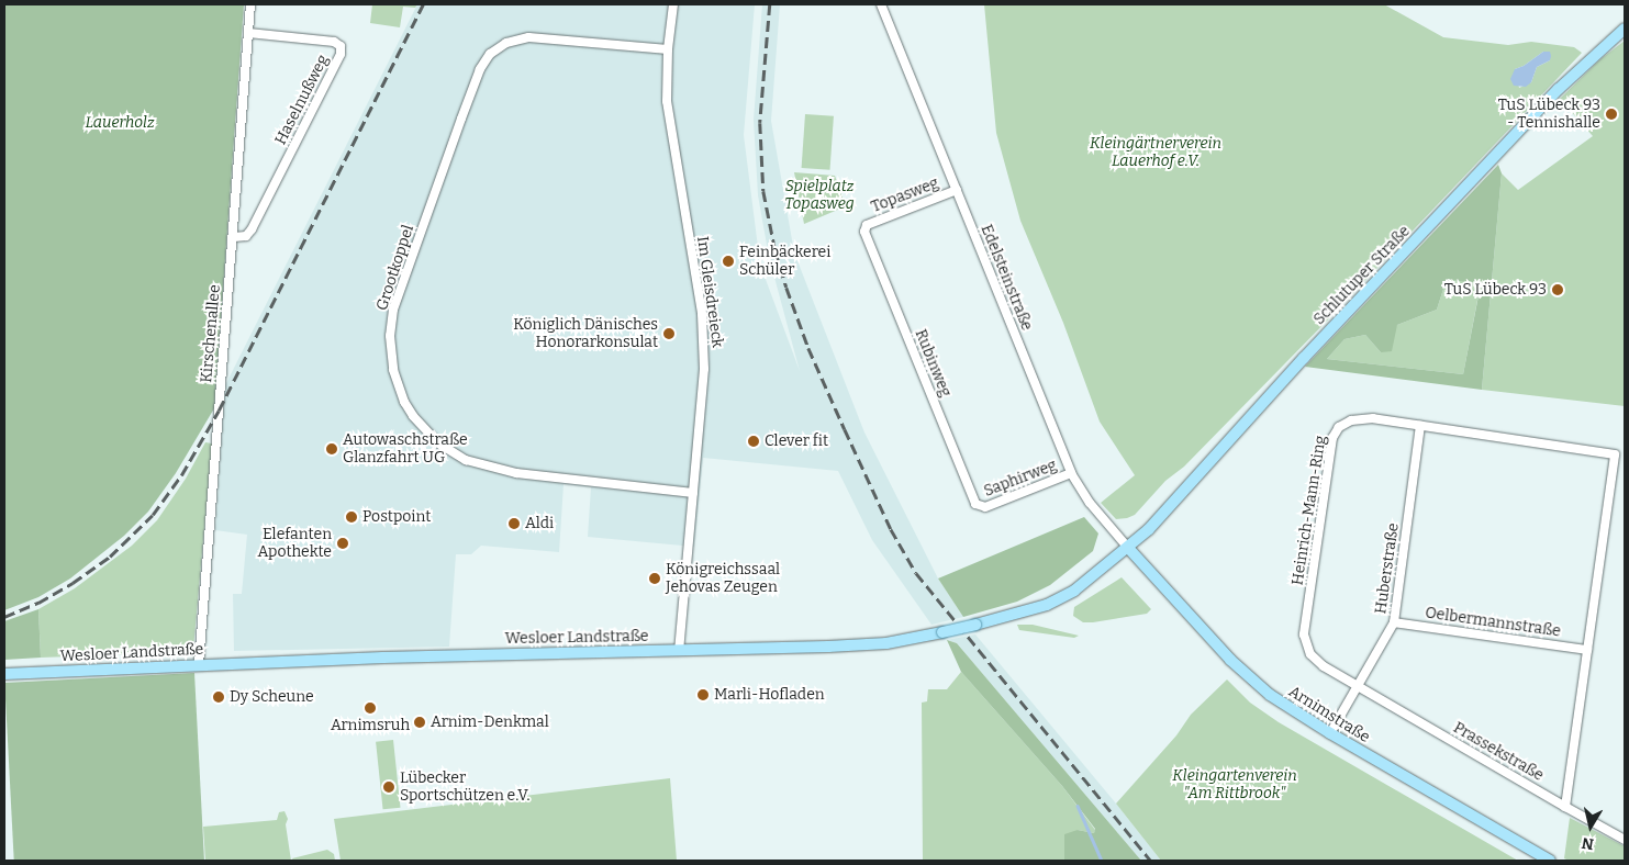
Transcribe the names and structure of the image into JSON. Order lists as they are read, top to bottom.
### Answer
{
  "streets": {
    "main road": ["Schlutuper Straße", "Wesloer Landstraße", "Arnimstraße"],
    "street": [
      "Haselnußweg",
      "Topasweg",
      "Grootkoppel",
      "Edelsteinstraße",
      "Im Gleisdreieck",
      "Kirschenallee",
      "Rubinweg",
      "Saphirweg",
      "Heinrich-Mann-Ring",
      "Huberstraße",
      "Oelbermannstraße",
      "Prassekstraße"
    ]
  },
  "crossings": [
    ["Haselnußweg", "Kirschenallee"],
    ["Topasweg", "Edelsteinstraße"],
    ["Topasweg", "Rubinweg"],
    ["Grootkoppel", "Im Gleisdreieck"],
    ["Schlutuper Straße", "Edelsteinstraße"],
    ["Schlutuper Straße", "Wesloer Landstraße"],
    ["Schlutuper Straße", "Arnimstraße"],
    ["Edelsteinstraße", "Saphirweg"],
    ["Edelsteinstraße", "Wesloer Landstraße"],
    ["Edelsteinstraße", "Arnimstraße"],
    ["Im Gleisdreieck", "Wesloer Landstraße"],
    ["Kirschenallee", "Wesloer Landstraße"],
    ["Rubinweg", "Saphirweg"],
    ["Heinrich-Mann-Ring", "Huberstraße"],
    ["Heinrich-Mann-Ring", "Prassekstraße"],
    ["Huberstraße", "Oelbermannstraße"],
    ["Huberstraße", "Arnimstraße"],
    ["Huberstraße", "Prassekstraße"],
    ["Wesloer Landstraße", "Arnimstraße"]
  ],
  "parks": [
    "Lauerholz",
    "Kleingärtnerverein Lauerhof e.V.",
    "Spielplatz Topasweg",
    "Kleingartenverein \"Am Rittbrook\""
  ],
  "places": [
    "TuS Lübeck 93 - Tennishalle",
    "Feinbäckerei Schüler",
    "TuS Lübeck 93",
    "Königlich Dänisches Honorarkonsulat",
    "Clever fit",
    "Autowaschstraße Glanzfahrt UG",
    "Postpoint",
    "Aldi",
    "Elefanten Apothekte",
    "Königreichssaal Jehovas Zeugen",
    "Marli-Hofladen",
    "Dy Scheune",
    "Arnimsruh",
    "Arnim-Denkmal",
    "Lübecker Sportschützen e.V."
  ],
  "north": "bottom"
}
